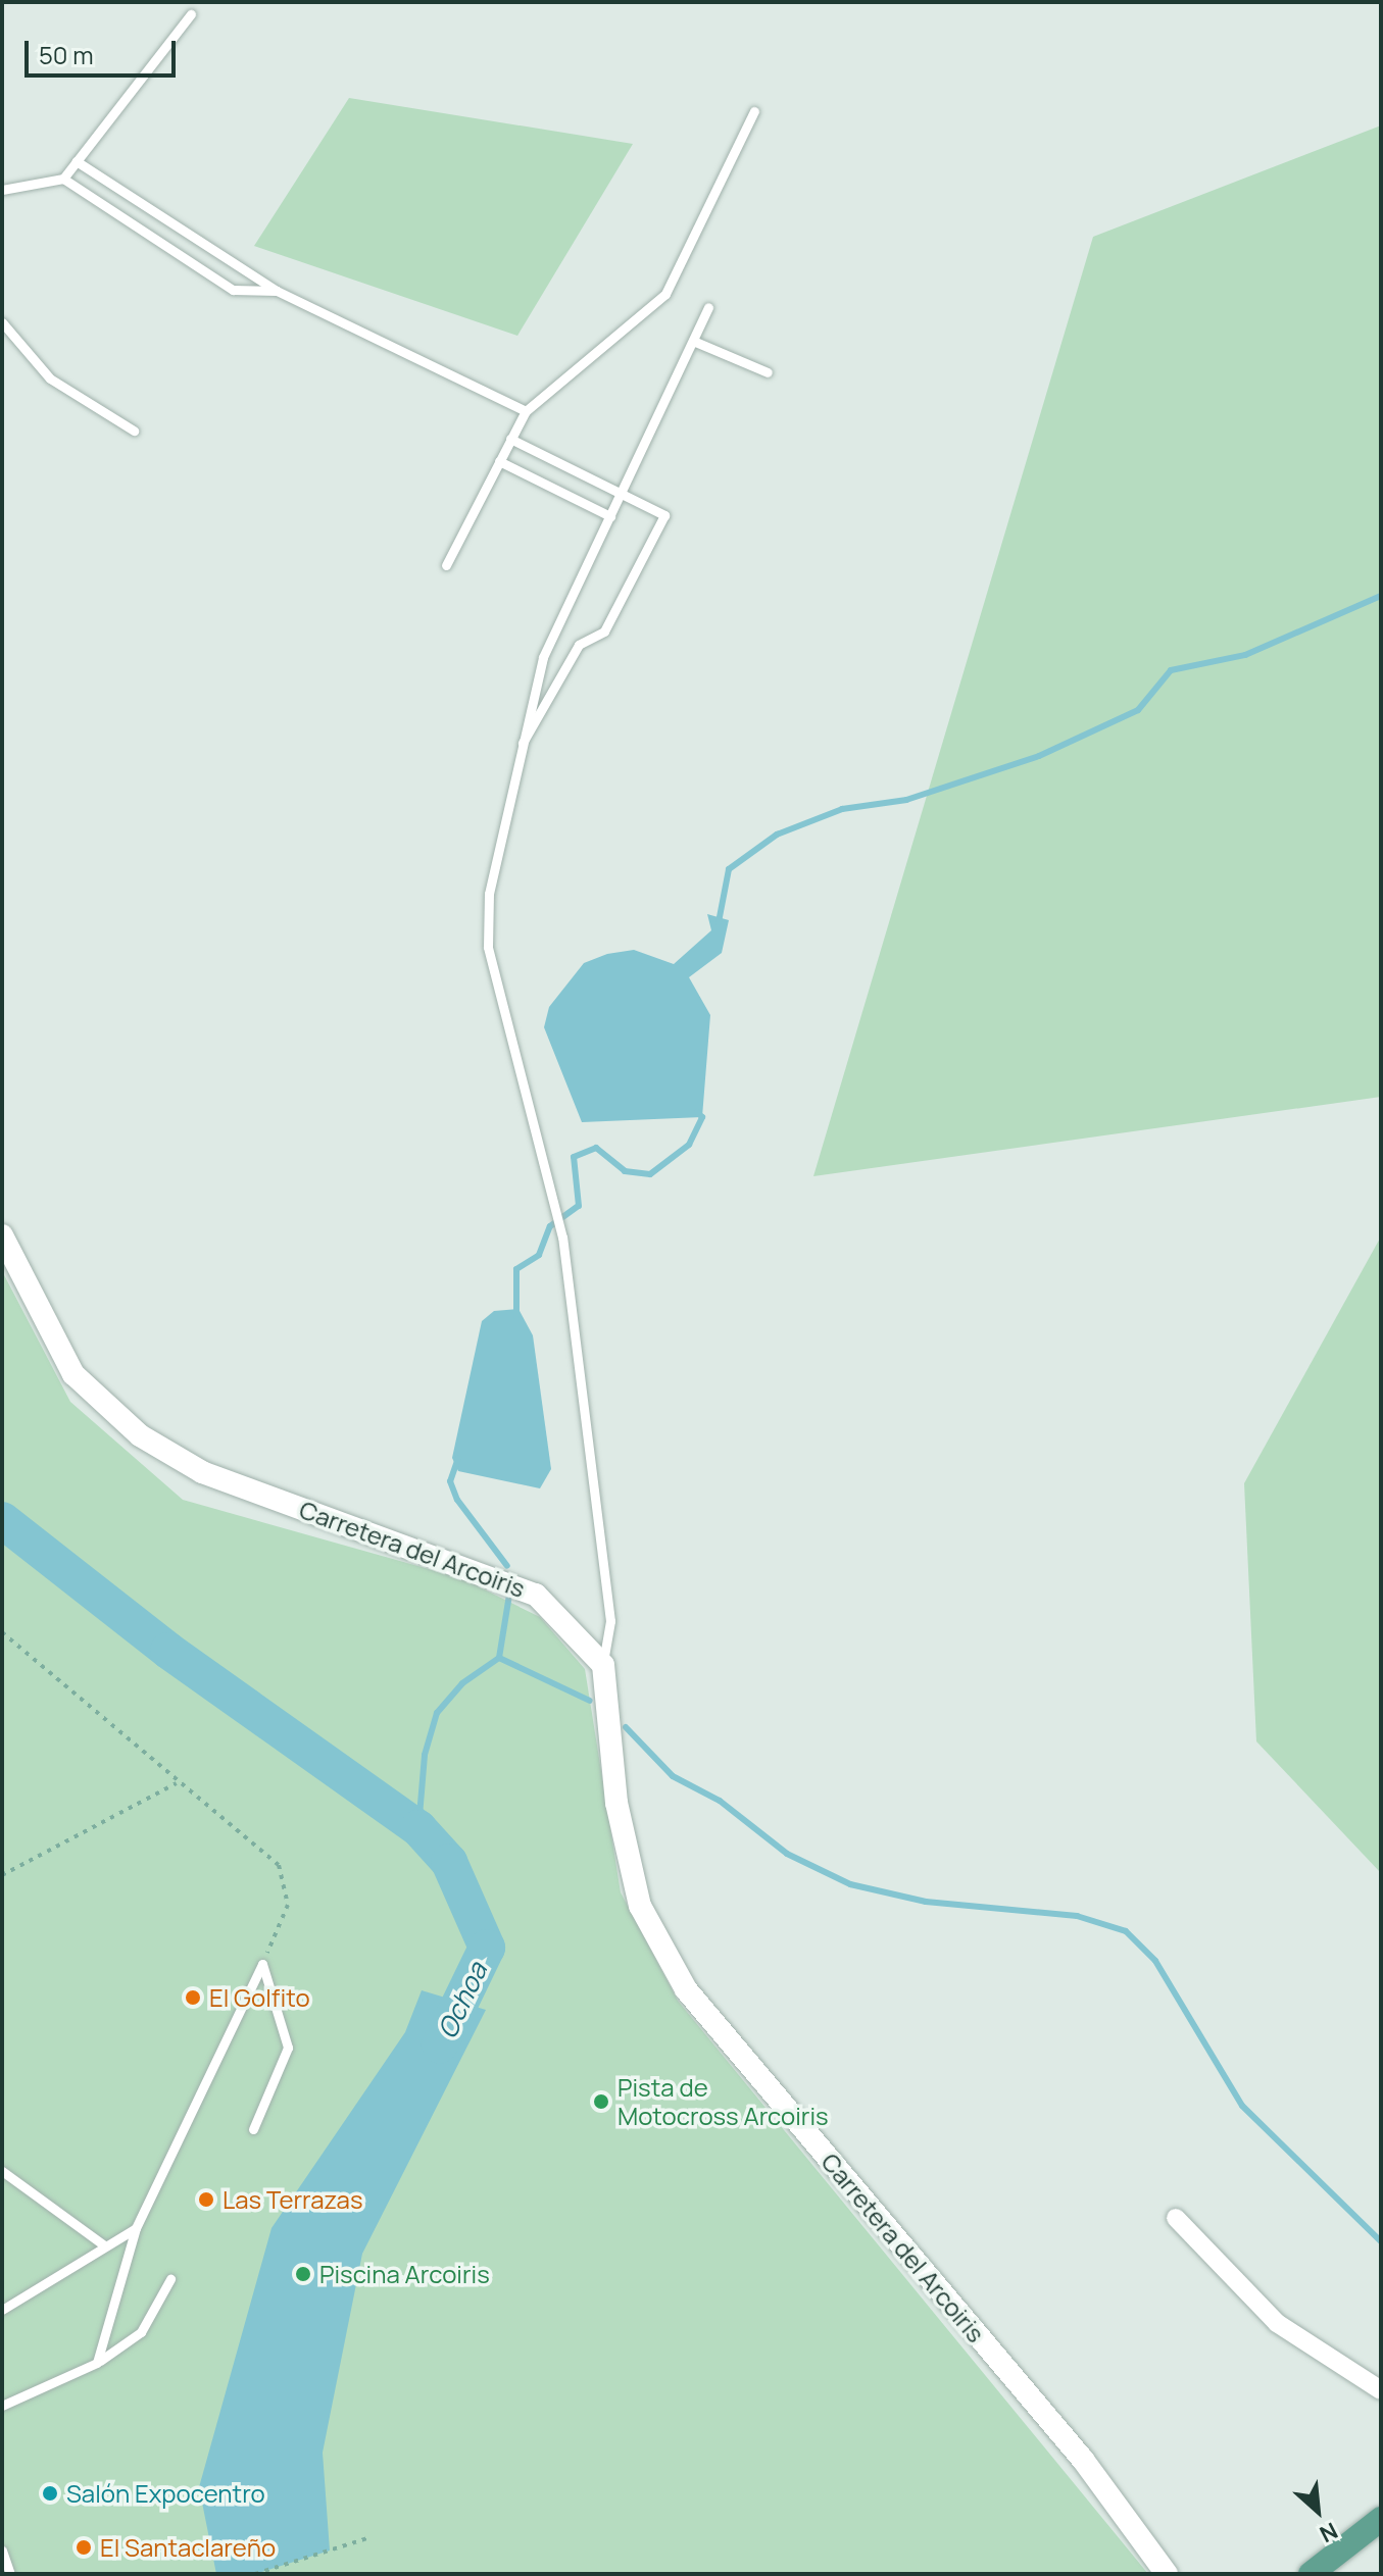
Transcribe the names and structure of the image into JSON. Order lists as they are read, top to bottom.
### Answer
{
  "streets": {
    "street": ["Carretera del Arcoiris"]
  },
  "water": ["Ochoa"],
  "places": [
    "El Golfito",
    "Pista de Motocross Arcoiris",
    "Las Terrazas",
    "Piscina Arcoiris",
    "Salón Expocentro",
    "El Santaclareño"
  ],
  "scale_bar": "50 m",
  "north": "bottom right"
}
